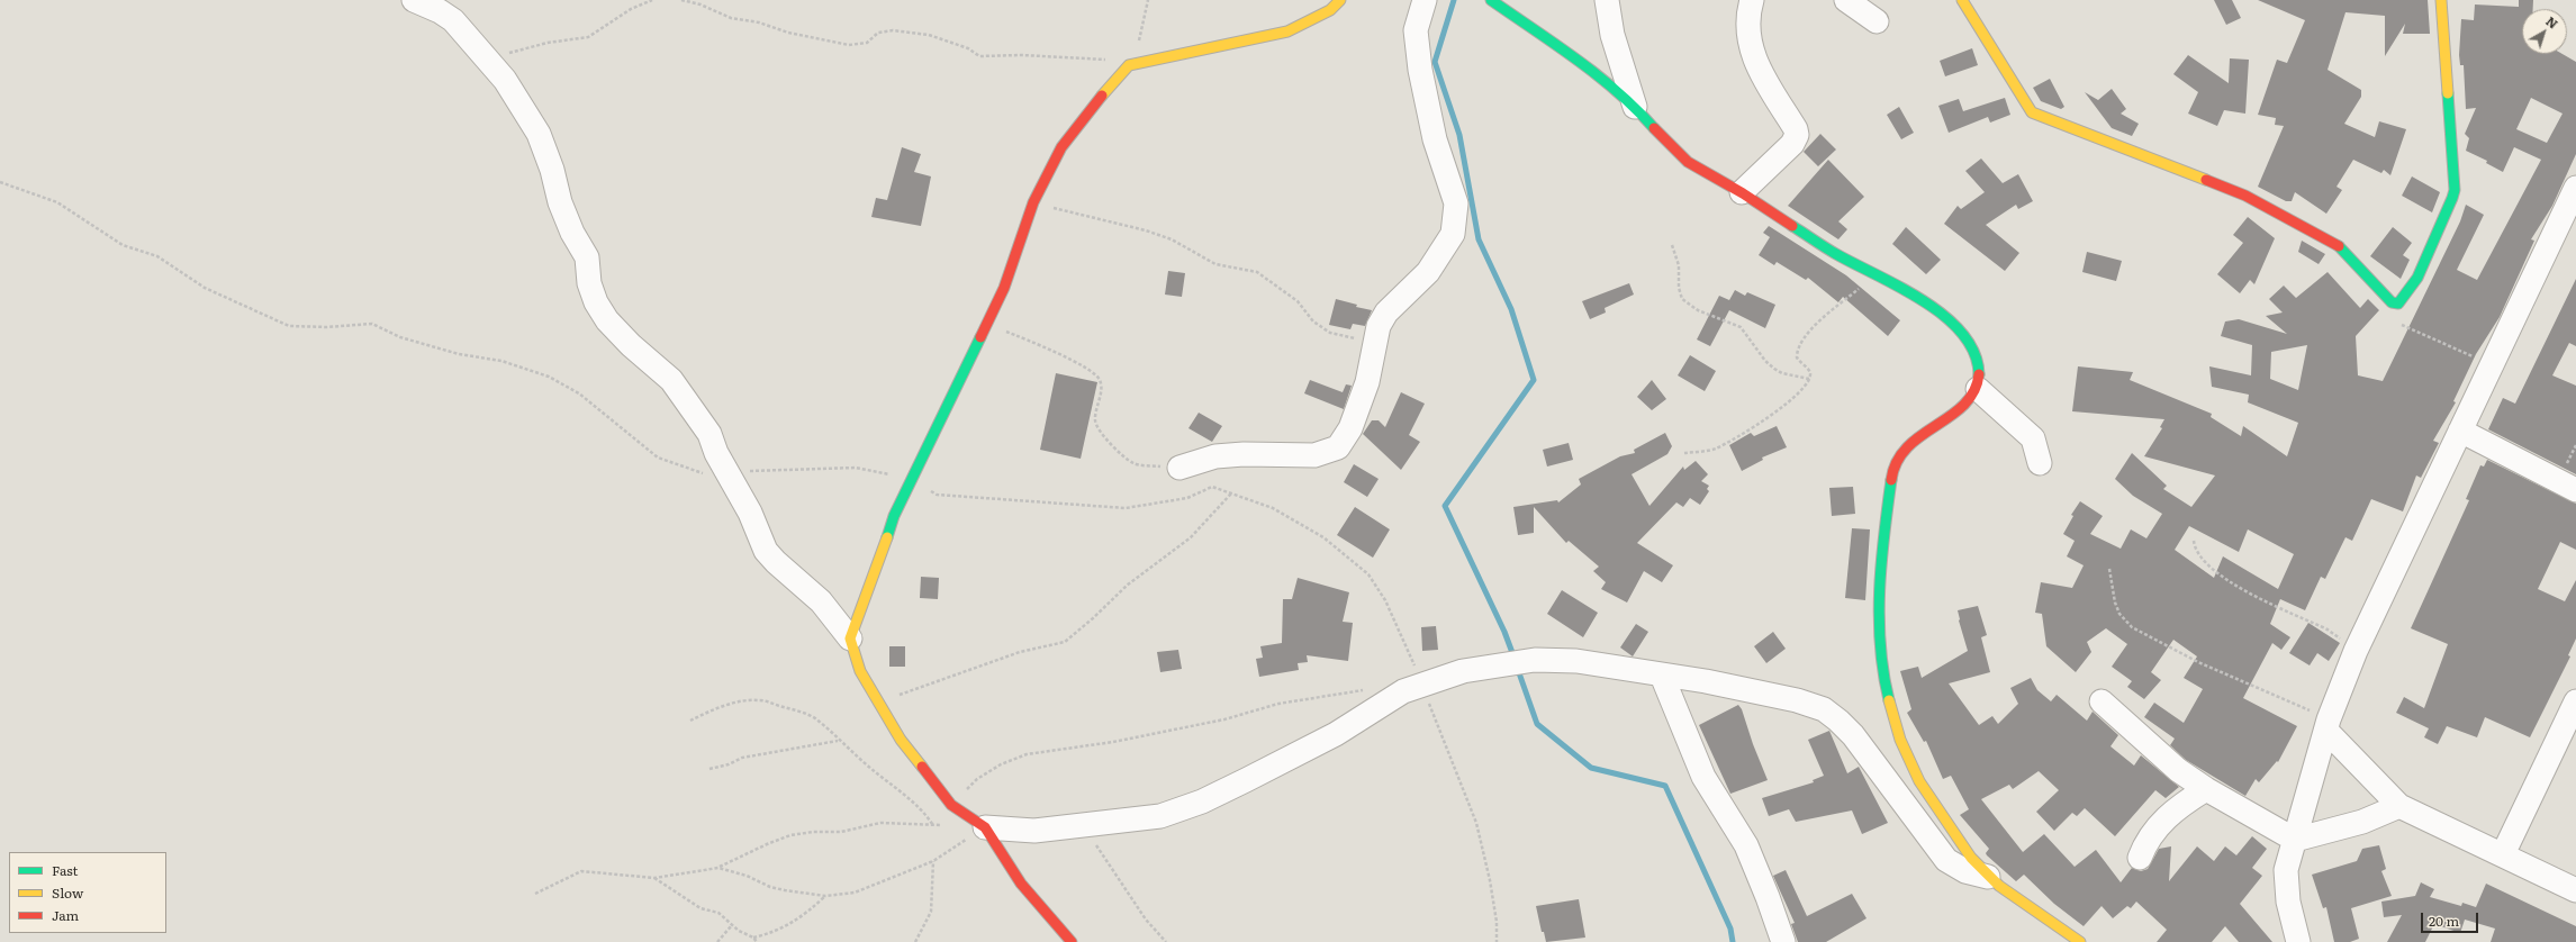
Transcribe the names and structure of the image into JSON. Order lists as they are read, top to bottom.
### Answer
{
  "legend": ["Fast", "Slow", "Jam"],
  "scale_bar": "20 m",
  "north": "top right"
}
